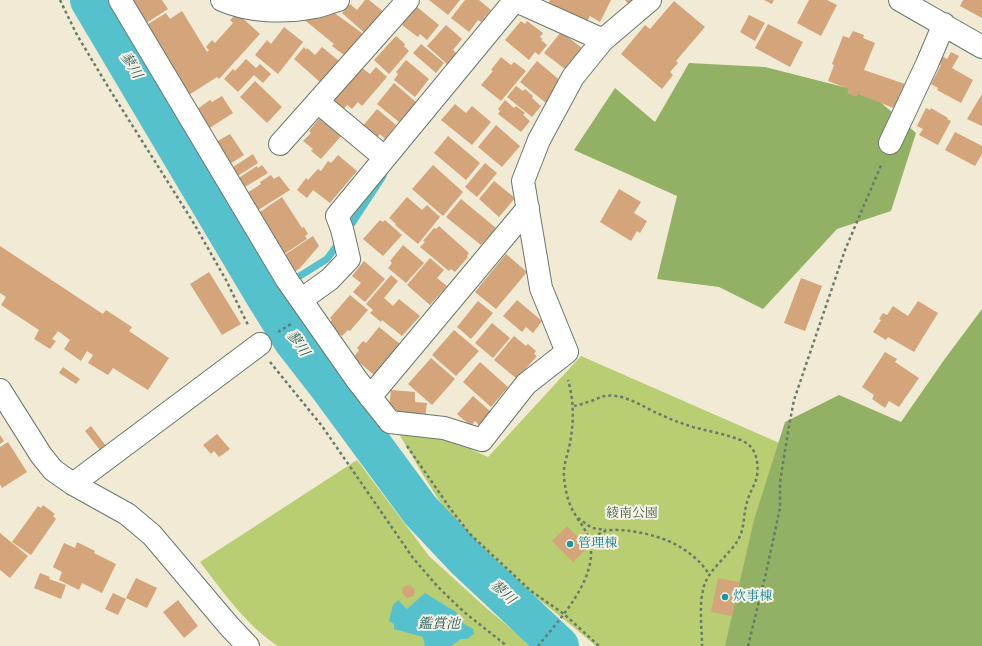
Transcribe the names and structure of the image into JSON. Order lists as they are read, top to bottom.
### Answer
{
  "water": ["蓼川", "鑑賞池"],
  "parks": ["綾南公園"],
  "places": ["管理棟", "炊事棟"]
}
